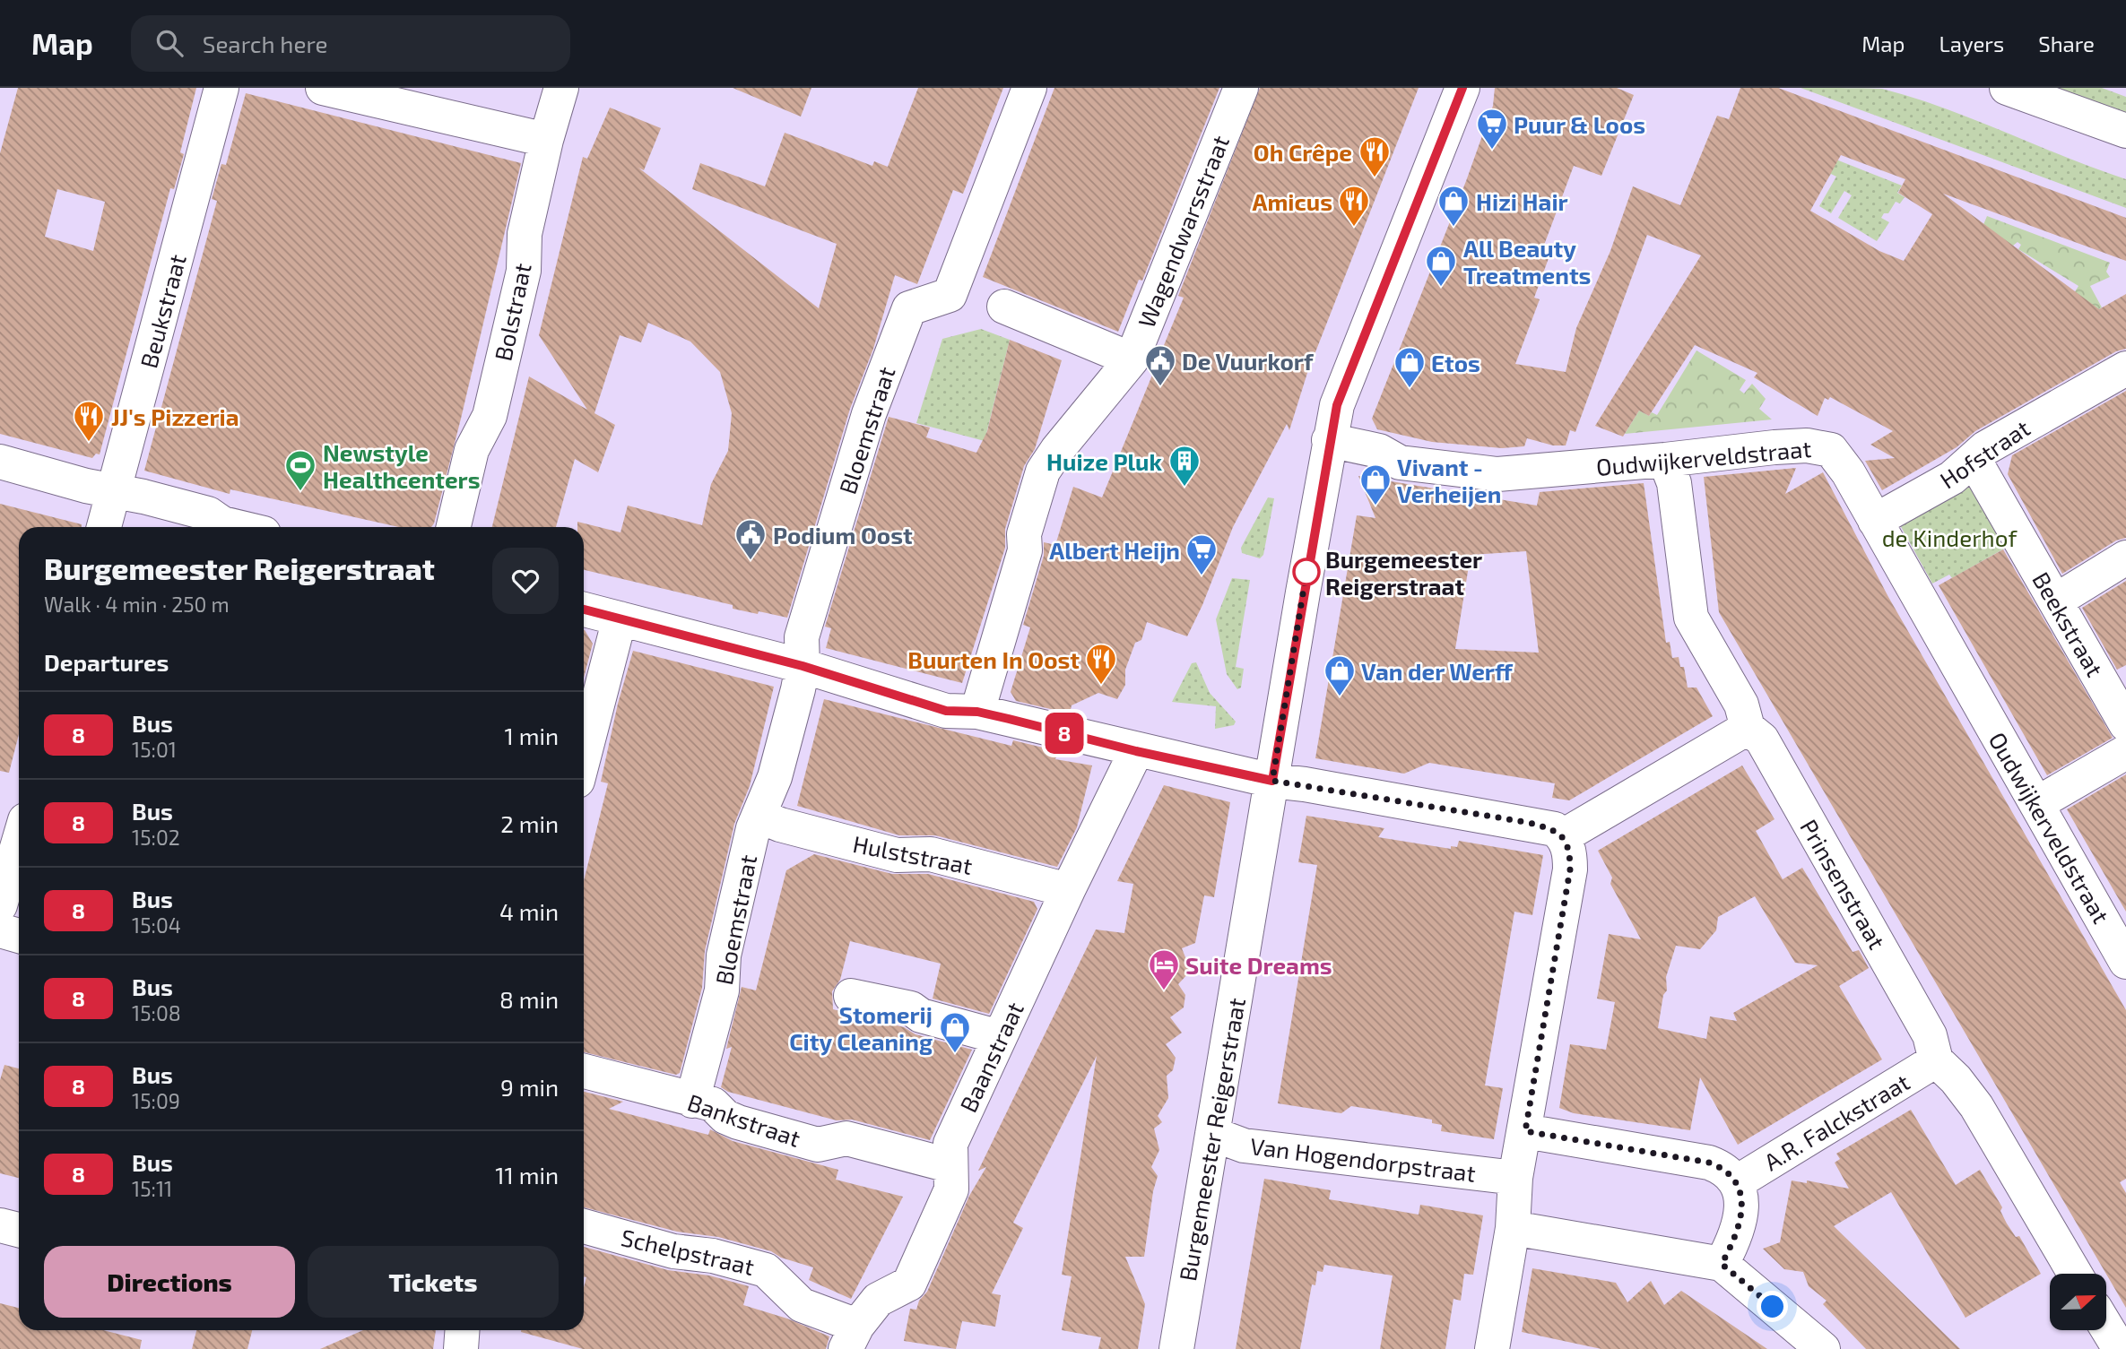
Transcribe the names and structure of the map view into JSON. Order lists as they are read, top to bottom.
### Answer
{
  "streets": {
    "street": [
      "Wagendwarsstraat",
      "Beukstraat",
      "Bolstraat",
      "Bloemstraat",
      "Hofstraat",
      "Oudwijkerveldstraat",
      "Beekstraat",
      "Hulststraat",
      "Prinsenstraat",
      "Baanstraat",
      "Bankstraat",
      "A.R. Falckstraat",
      "Burgemeester Reigerstraat",
      "Van Hogendorpstraat",
      "Schelpstraat"
    ]
  },
  "crossings": [
    ["Bloemstraat", "Hulststraat"],
    ["Bloemstraat", "Bankstraat"],
    ["Hofstraat", "Oudwijkerveldstraat"],
    ["Hofstraat", "Beekstraat"],
    ["Oudwijkerveldstraat", "Prinsenstraat"],
    ["Oudwijkerveldstraat", "Burgemeester Reigerstraat"],
    ["Hulststraat", "Baanstraat"],
    ["Prinsenstraat", "A.R. Falckstraat"],
    ["Baanstraat", "Bankstraat"],
    ["Baanstraat", "Schelpstraat"],
    ["Burgemeester Reigerstraat", "Van Hogendorpstraat"]
  ],
  "parks": ["de Kinderhof"],
  "places": {
    "supermarket": ["Puur & Loos", "Albert Heijn"],
    "restaurant": [
      "Oh Crêpe",
      "Amicus",
      "JJ's Pizzeria",
      "Buurten In Oost"
    ],
    "shop": [
      "Hizi Hair",
      "All Beauty Treatments",
      "Etos",
      "Vivant - Verheijen",
      "Van der Werff",
      "Stomerij City Cleaning"
    ],
    "public building": ["De Vuurkorf", "Podium Oost"],
    "building": ["Huize Pluk"],
    "sports": ["Newstyle Healthcenters"],
    "other": ["Burgemeester Reigerstraat"],
    "hotel": ["Suite Dreams"]
  },
  "lines": ["bus line 8"],
  "north": "right",
  "page": {
    "header": "Map",
    "search": "Search here",
    "nav": ["Map", "Layers", "Share"],
    "on_map": "8",
    "heading": [
      ["Burgemeester Reigerstraat", "Walk · 4 min · 250 m"],
      "Departures"
    ],
    "list": [
      {
        "mark": "8",
        "name": "Bus",
        "note": "15:01",
        "value": "1 min"
      },
      {
        "mark": "8",
        "name": "Bus",
        "note": "15:02",
        "value": "2 min"
      },
      {
        "mark": "8",
        "name": "Bus",
        "note": "15:04",
        "value": "4 min"
      },
      {
        "mark": "8",
        "name": "Bus",
        "note": "15:08",
        "value": "8 min"
      },
      {
        "mark": "8",
        "name": "Bus",
        "note": "15:09",
        "value": "9 min"
      },
      {
        "mark": "8",
        "name": "Bus",
        "note": "15:11",
        "value": "11 min"
      }
    ],
    "buttons": ["Directions", "Tickets"]
  }
}
